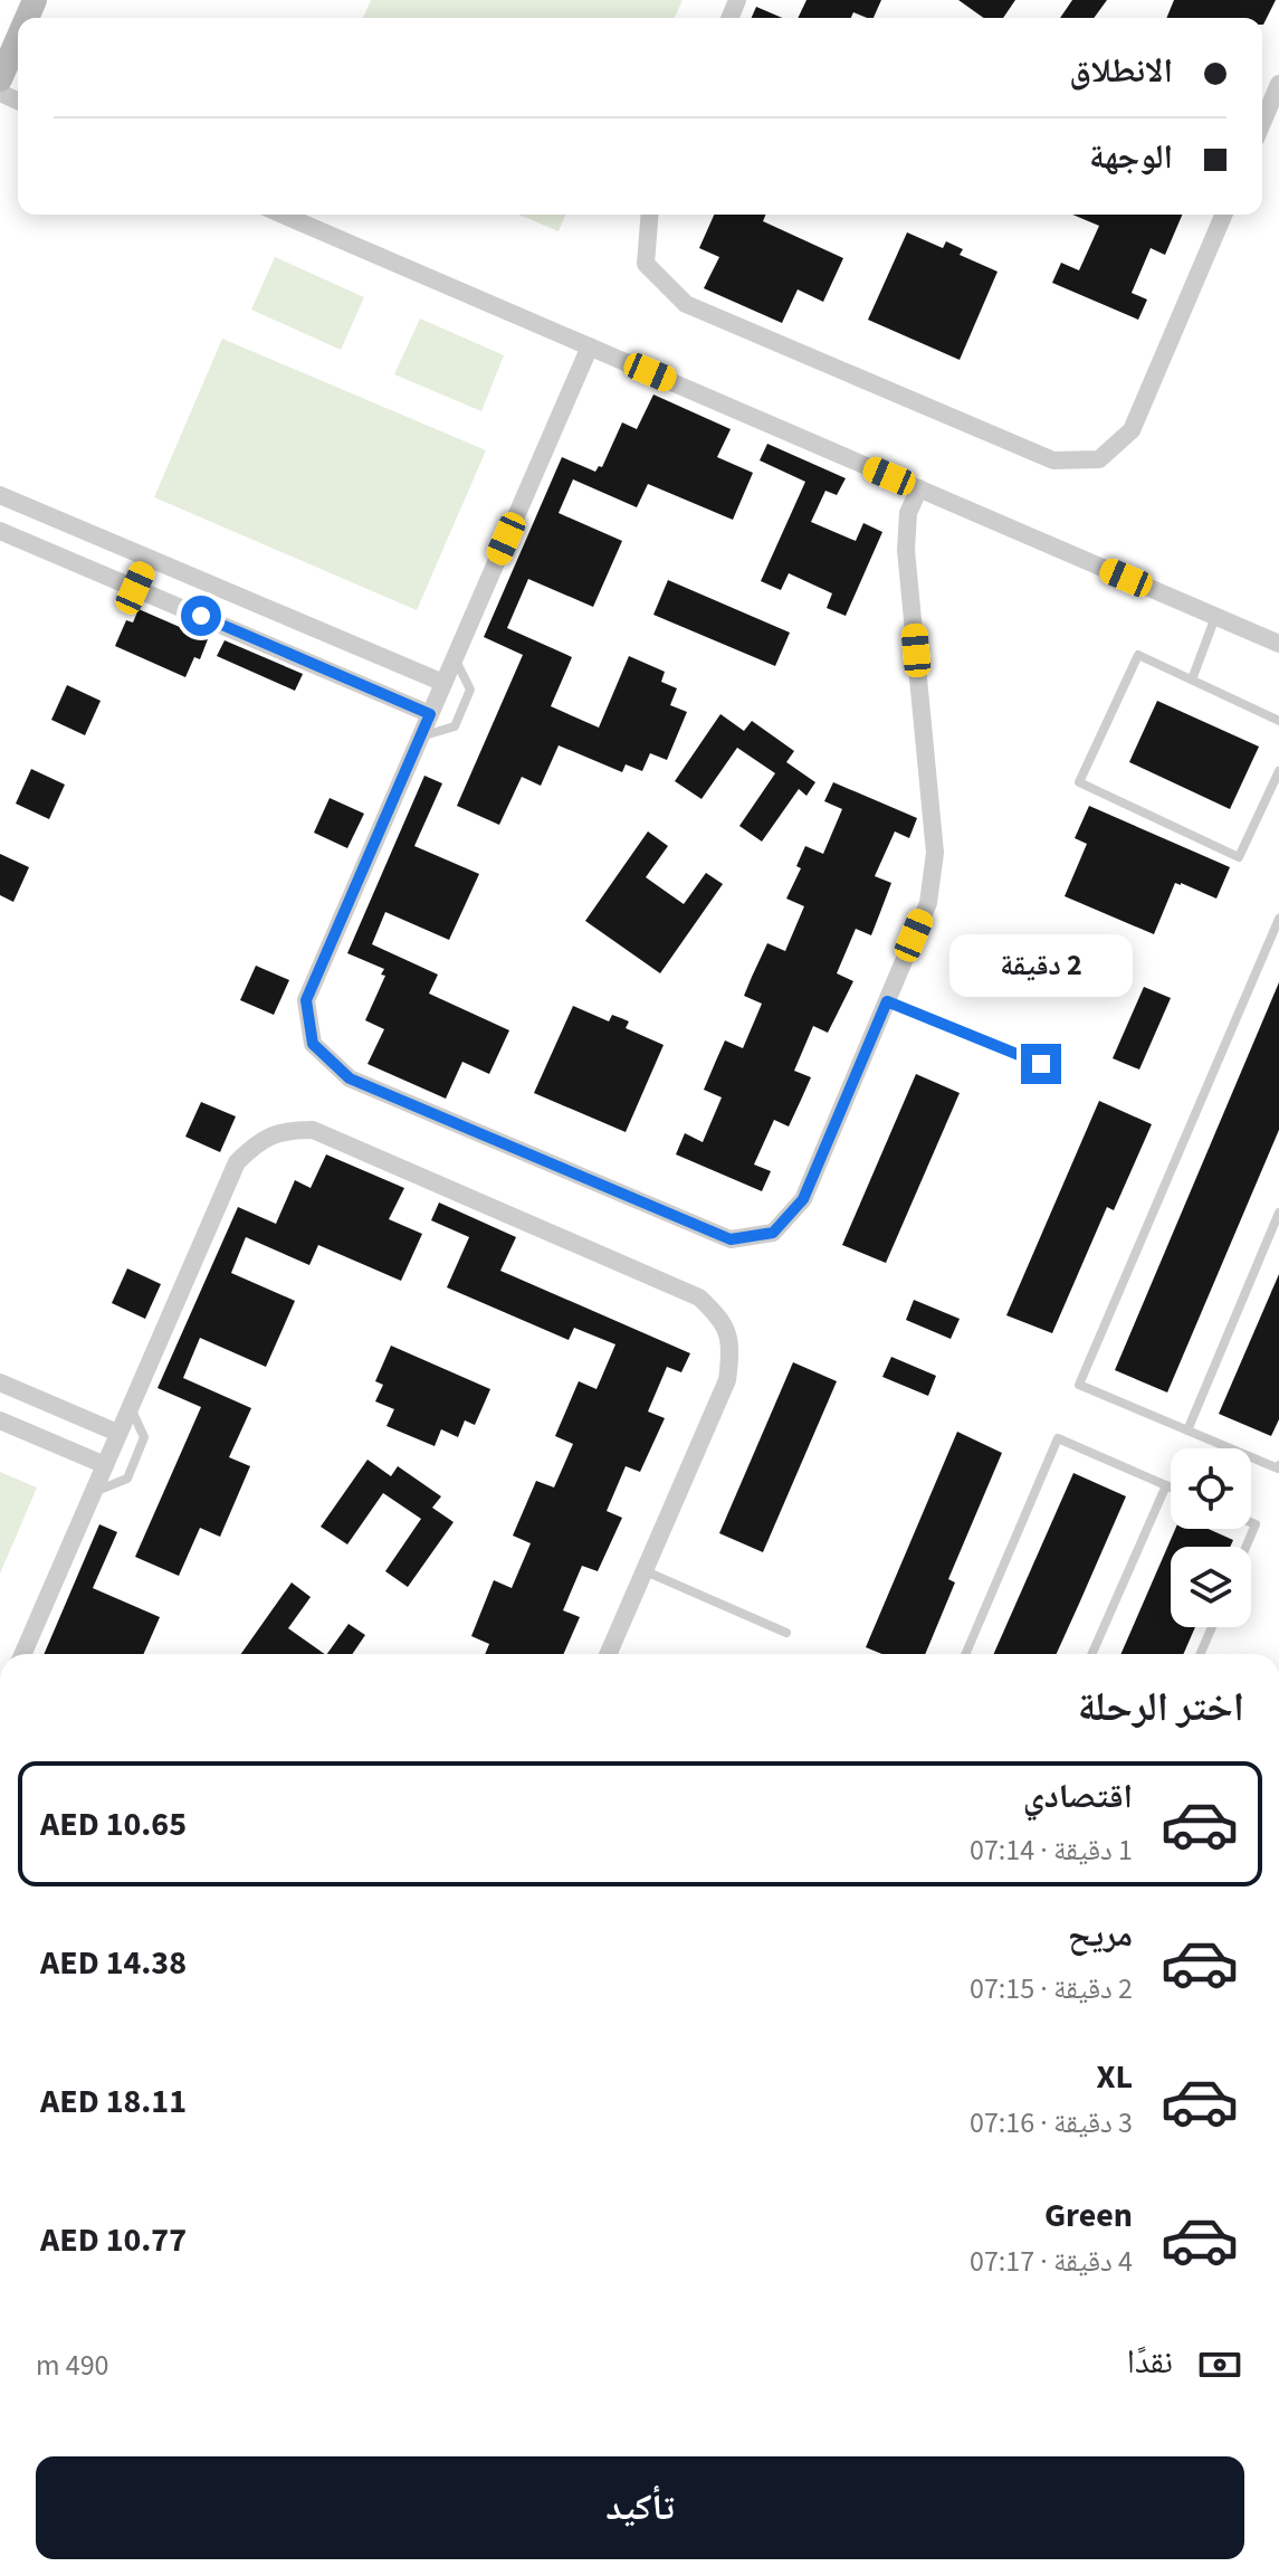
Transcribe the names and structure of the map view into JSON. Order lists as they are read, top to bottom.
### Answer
{
  "page": {
    "banner": ["الانطلاق", "الوجهة"],
    "bubble": "2 دقيقة",
    "heading": "اختر الرحلة",
    "list": [
      {
        "name": "اقتصادي",
        "note": "1 دقيقة · 07:14",
        "value": "AED 10.65"
      },
      {
        "name": "مريح",
        "note": "2 دقيقة · 07:15",
        "value": "AED 14.38"
      },
      {
        "name": "XL",
        "note": "3 دقيقة · 07:16",
        "value": "AED 18.11"
      },
      {
        "name": "Green",
        "note": "4 دقيقة · 07:17",
        "value": "AED 10.77"
      }
    ],
    "pay": ["نقدًا", "490 m"],
    "buttons": "تأكيد"
  }
}
